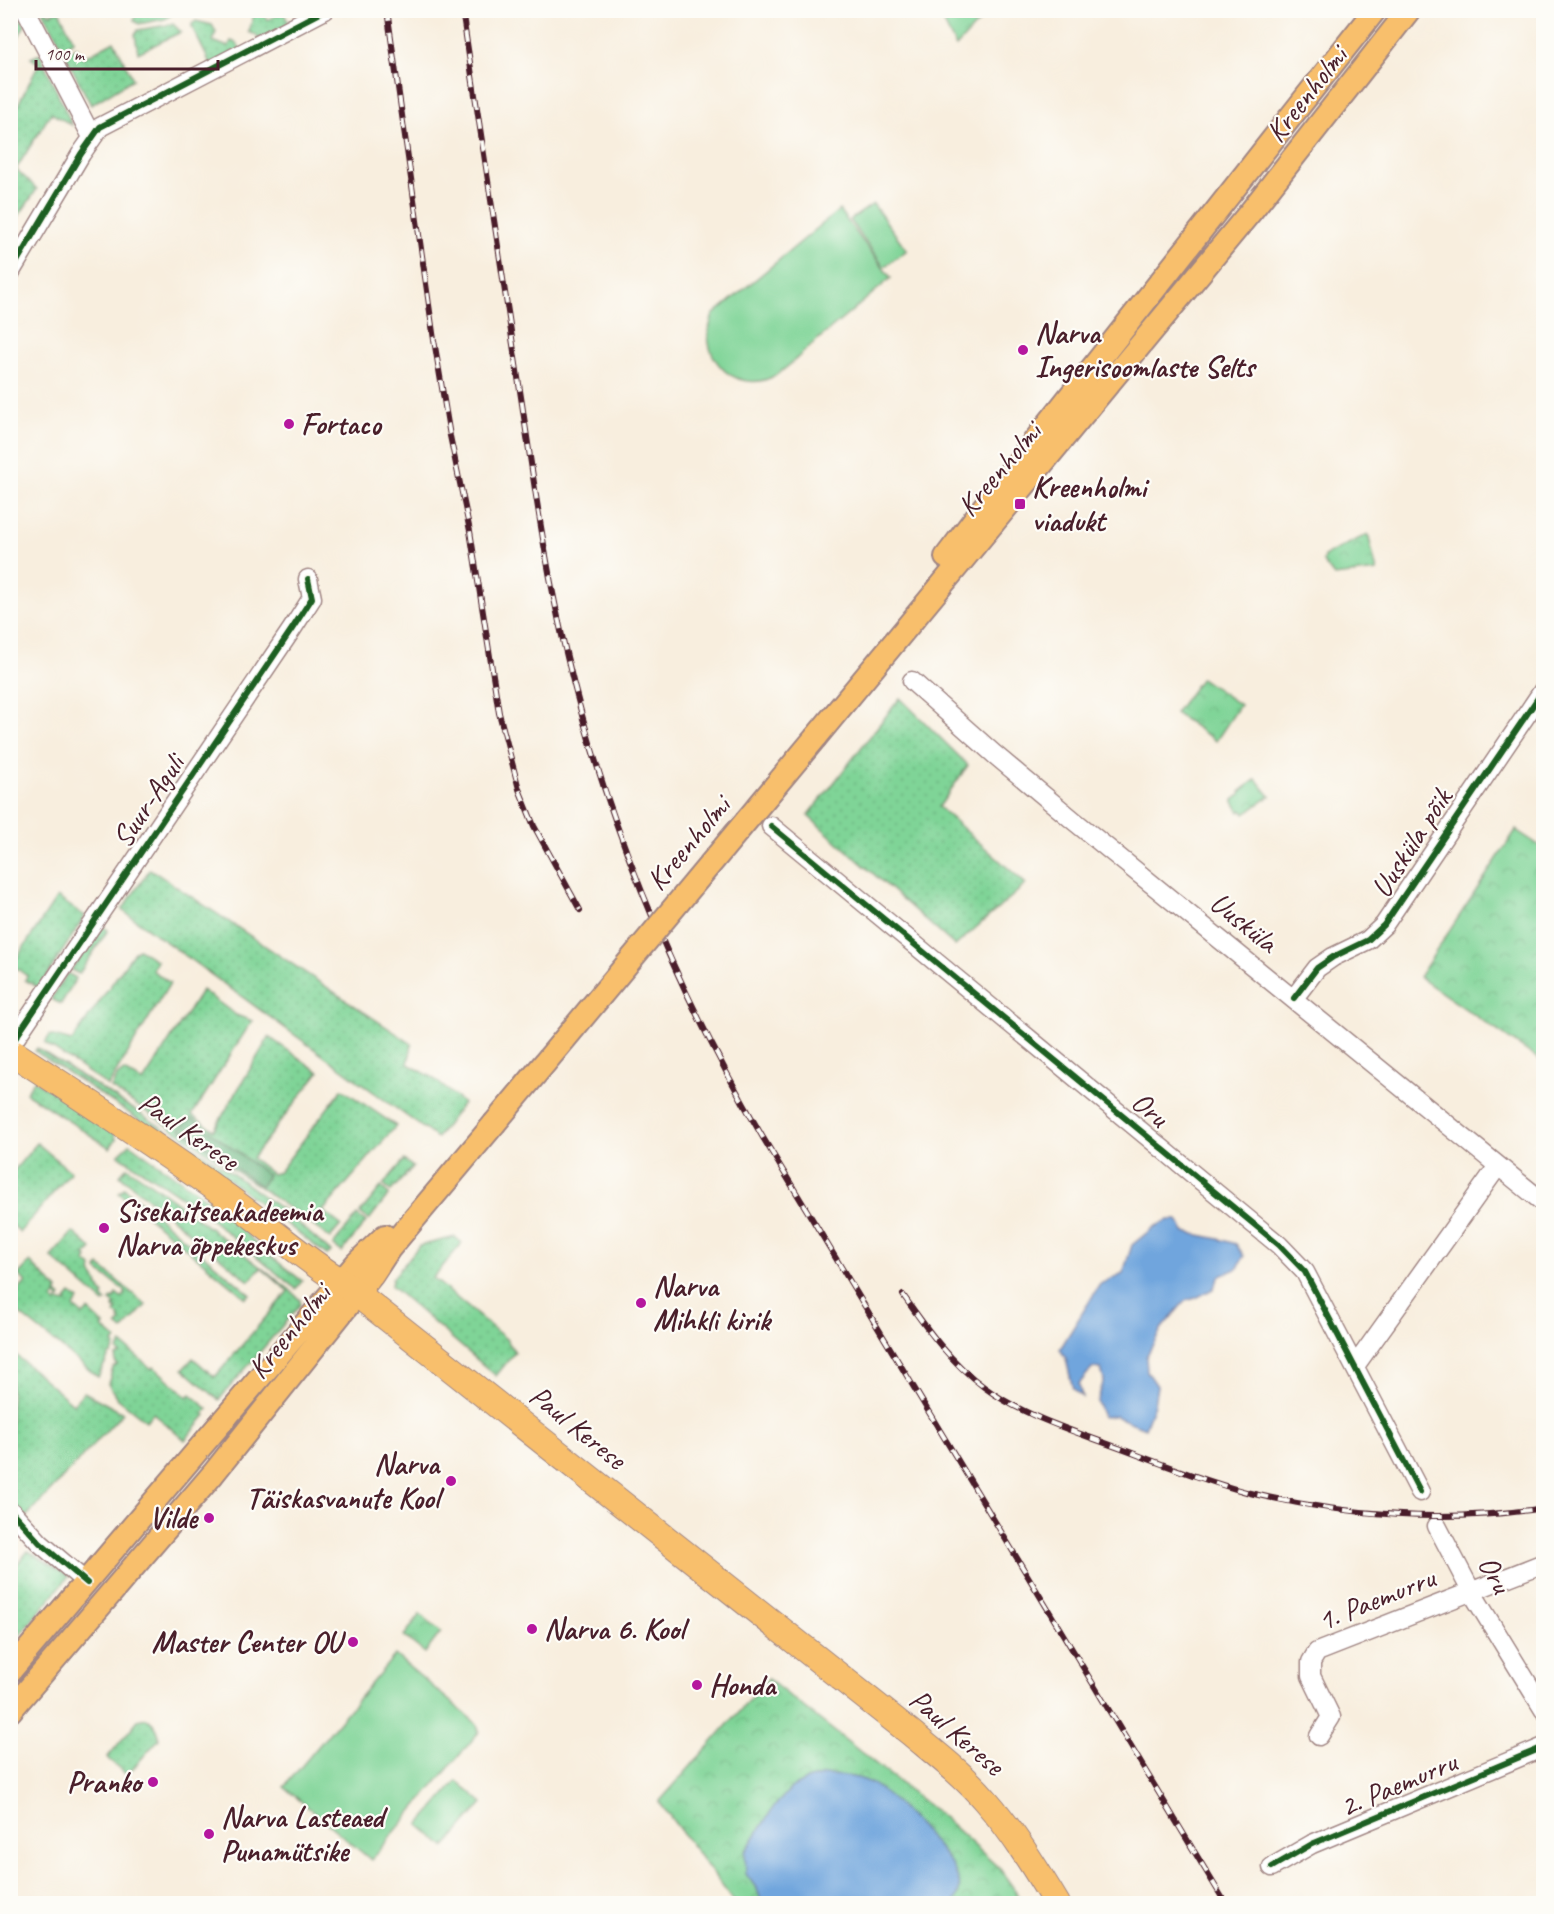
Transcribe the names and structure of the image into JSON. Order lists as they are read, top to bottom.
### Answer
{
  "streets": {
    "highway": ["Paul Kerese"],
    "main road": ["Kreenholmi"],
    "street": [
      "Suur-Aguli",
      "Uusküla põik",
      "Uusküla",
      "Oru",
      "1. Paemurru",
      "2. Paemurru"
    ]
  },
  "crossings": [
    ["Kreenholmi", "Paul Kerese"],
    ["Uusküla põik", "Uusküla"],
    ["Oru", "1. Paemurru"]
  ],
  "places": {
    "other": [
      "Narva Ingerisoomlaste Selts",
      "Fortaco",
      "Sisekaitseakadeemia Narva õppekeskus",
      "Narva Mihkli kirik",
      "Narva Täiskasvanute Kool",
      "Vilde",
      "Narva 6. Kool",
      "Master Center OU",
      "Honda",
      "Pranko",
      "Narva Lasteaed Punamütsike"
    ],
    "transit": ["Kreenholmi viadukt"]
  },
  "scale_bar": "100 m"
}
